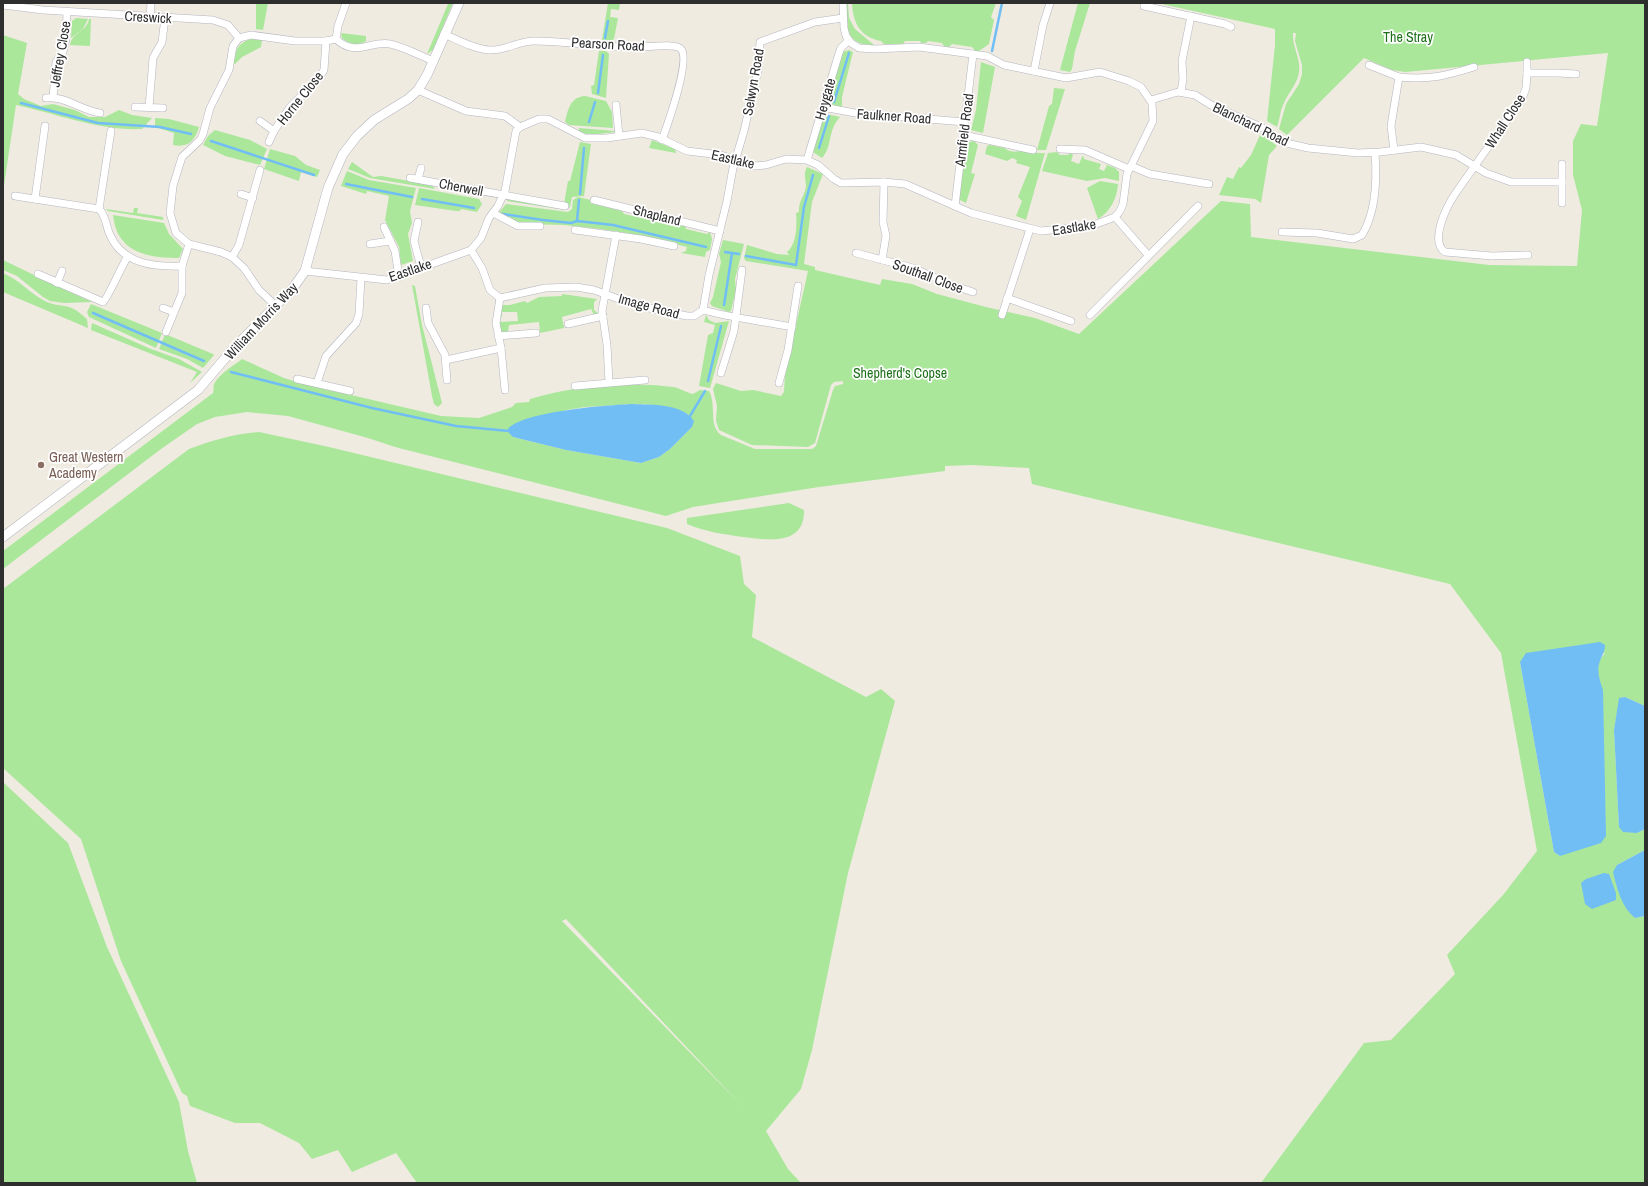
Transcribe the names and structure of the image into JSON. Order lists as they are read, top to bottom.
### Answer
{
  "streets": {
    "street": [
      "Creswick",
      "Pearson Road",
      "Jeffrey Close",
      "Selwyn Road",
      "Horne Close",
      "Heygate",
      "Faulkner Road",
      "Whall Close",
      "Blanchard Road",
      "Armfield Road",
      "Eastlake",
      "Cherwell",
      "Shapland",
      "Southall Close",
      "Image Road",
      "William Morris Way"
    ]
  },
  "crossings": [
    ["Creswick", "Jeffrey Close"],
    ["Pearson Road", "Eastlake"],
    ["Pearson Road", "William Morris Way"],
    ["Selwyn Road", "Eastlake"],
    ["Heygate", "Faulkner Road"],
    ["Heygate", "Eastlake"],
    ["Faulkner Road", "Armfield Road"],
    ["Whall Close", "Blanchard Road"],
    ["Armfield Road", "Eastlake"],
    ["Eastlake", "Southall Close"],
    ["Eastlake", "William Morris Way"]
  ],
  "parks": ["The Stray", "Shepherd's Copse"],
  "places": ["Great Western Academy"]
}
